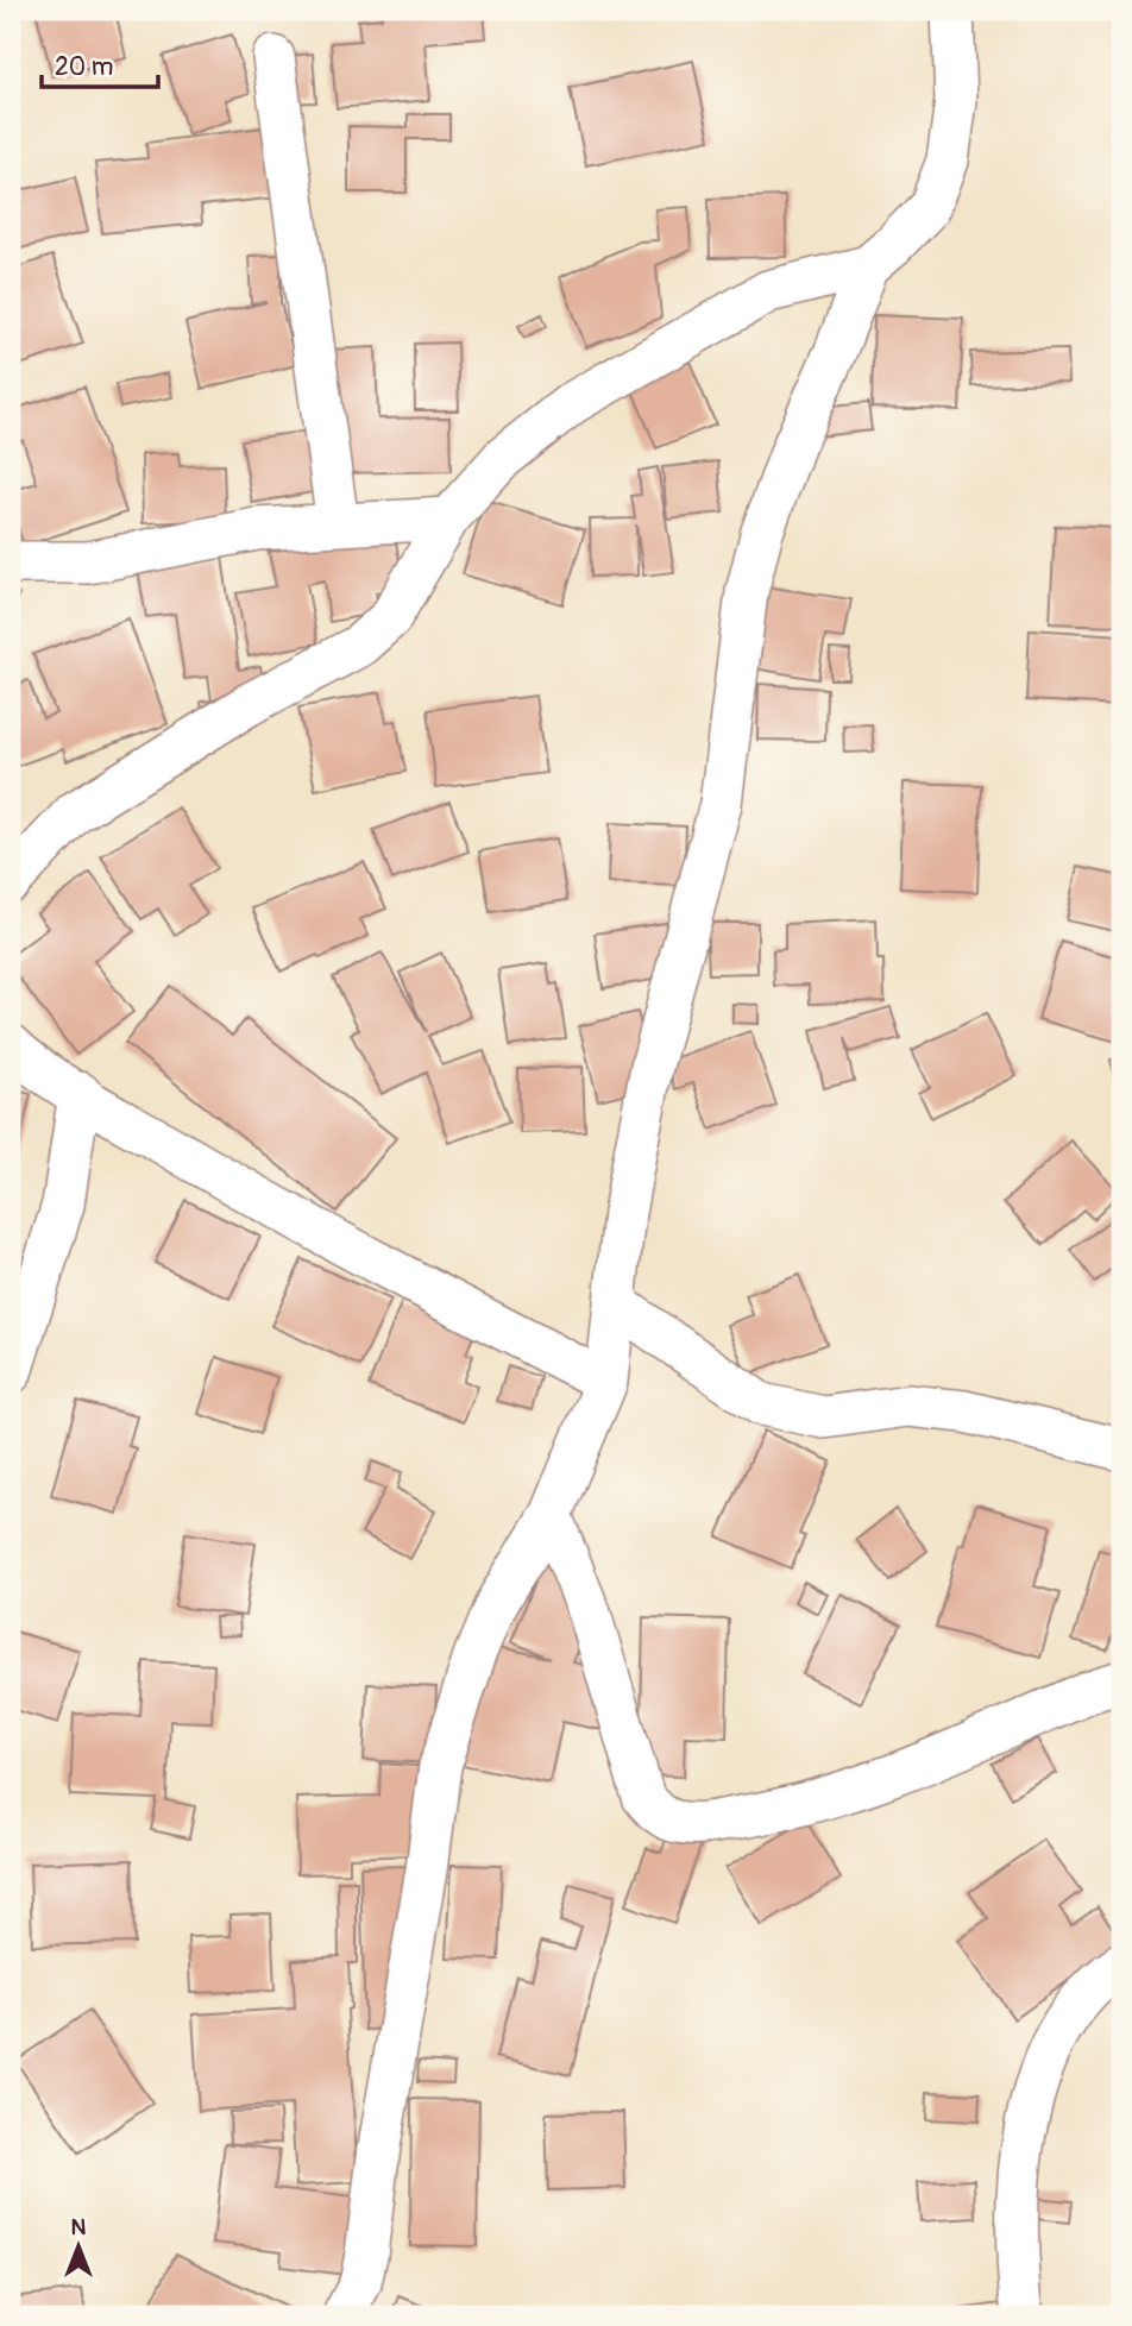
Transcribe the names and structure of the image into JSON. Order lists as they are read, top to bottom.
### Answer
{
  "scale_bar": "20 m",
  "north": "top"
}
